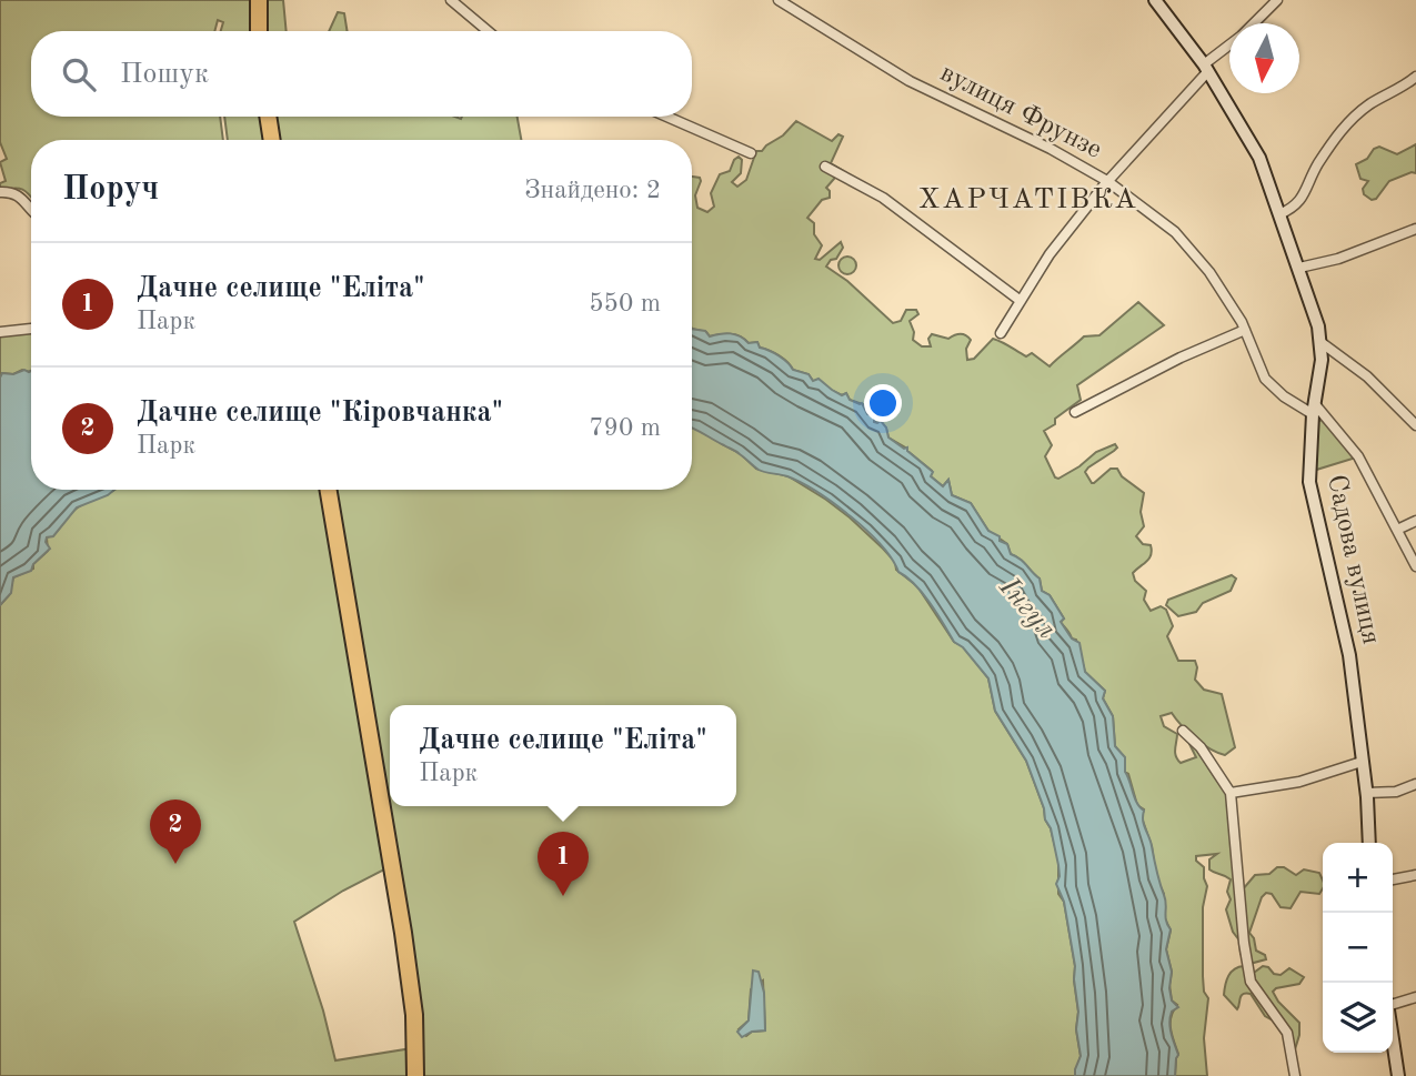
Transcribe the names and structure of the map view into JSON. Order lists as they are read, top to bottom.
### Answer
{
  "streets": {
    "street": ["вулиця Фрунзе", "Садова вулиця"]
  },
  "crossings": [
    ["вулиця Фрунзе", "Садова вулиця"]
  ],
  "districts": ["ХАРЧАТІВКА"],
  "water": ["Інгул"],
  "north": "bottom",
  "page": {
    "search": "Пошук",
    "heading": ["Поруч", "Знайдено: 2"],
    "list": [
      {
        "mark": "1",
        "name": "Дачне селище \"Еліта\"",
        "note": "Парк",
        "value": "550 m"
      },
      {
        "mark": "2",
        "name": "Дачне селище \"Кіровчанка\"",
        "note": "Парк",
        "value": "790 m"
      }
    ],
    "popup": ["Дачне селище \"Еліта\"", "Парк"],
    "pins": ["2", "1"],
    "map_buttons": ["+", "−"]
  }
}
